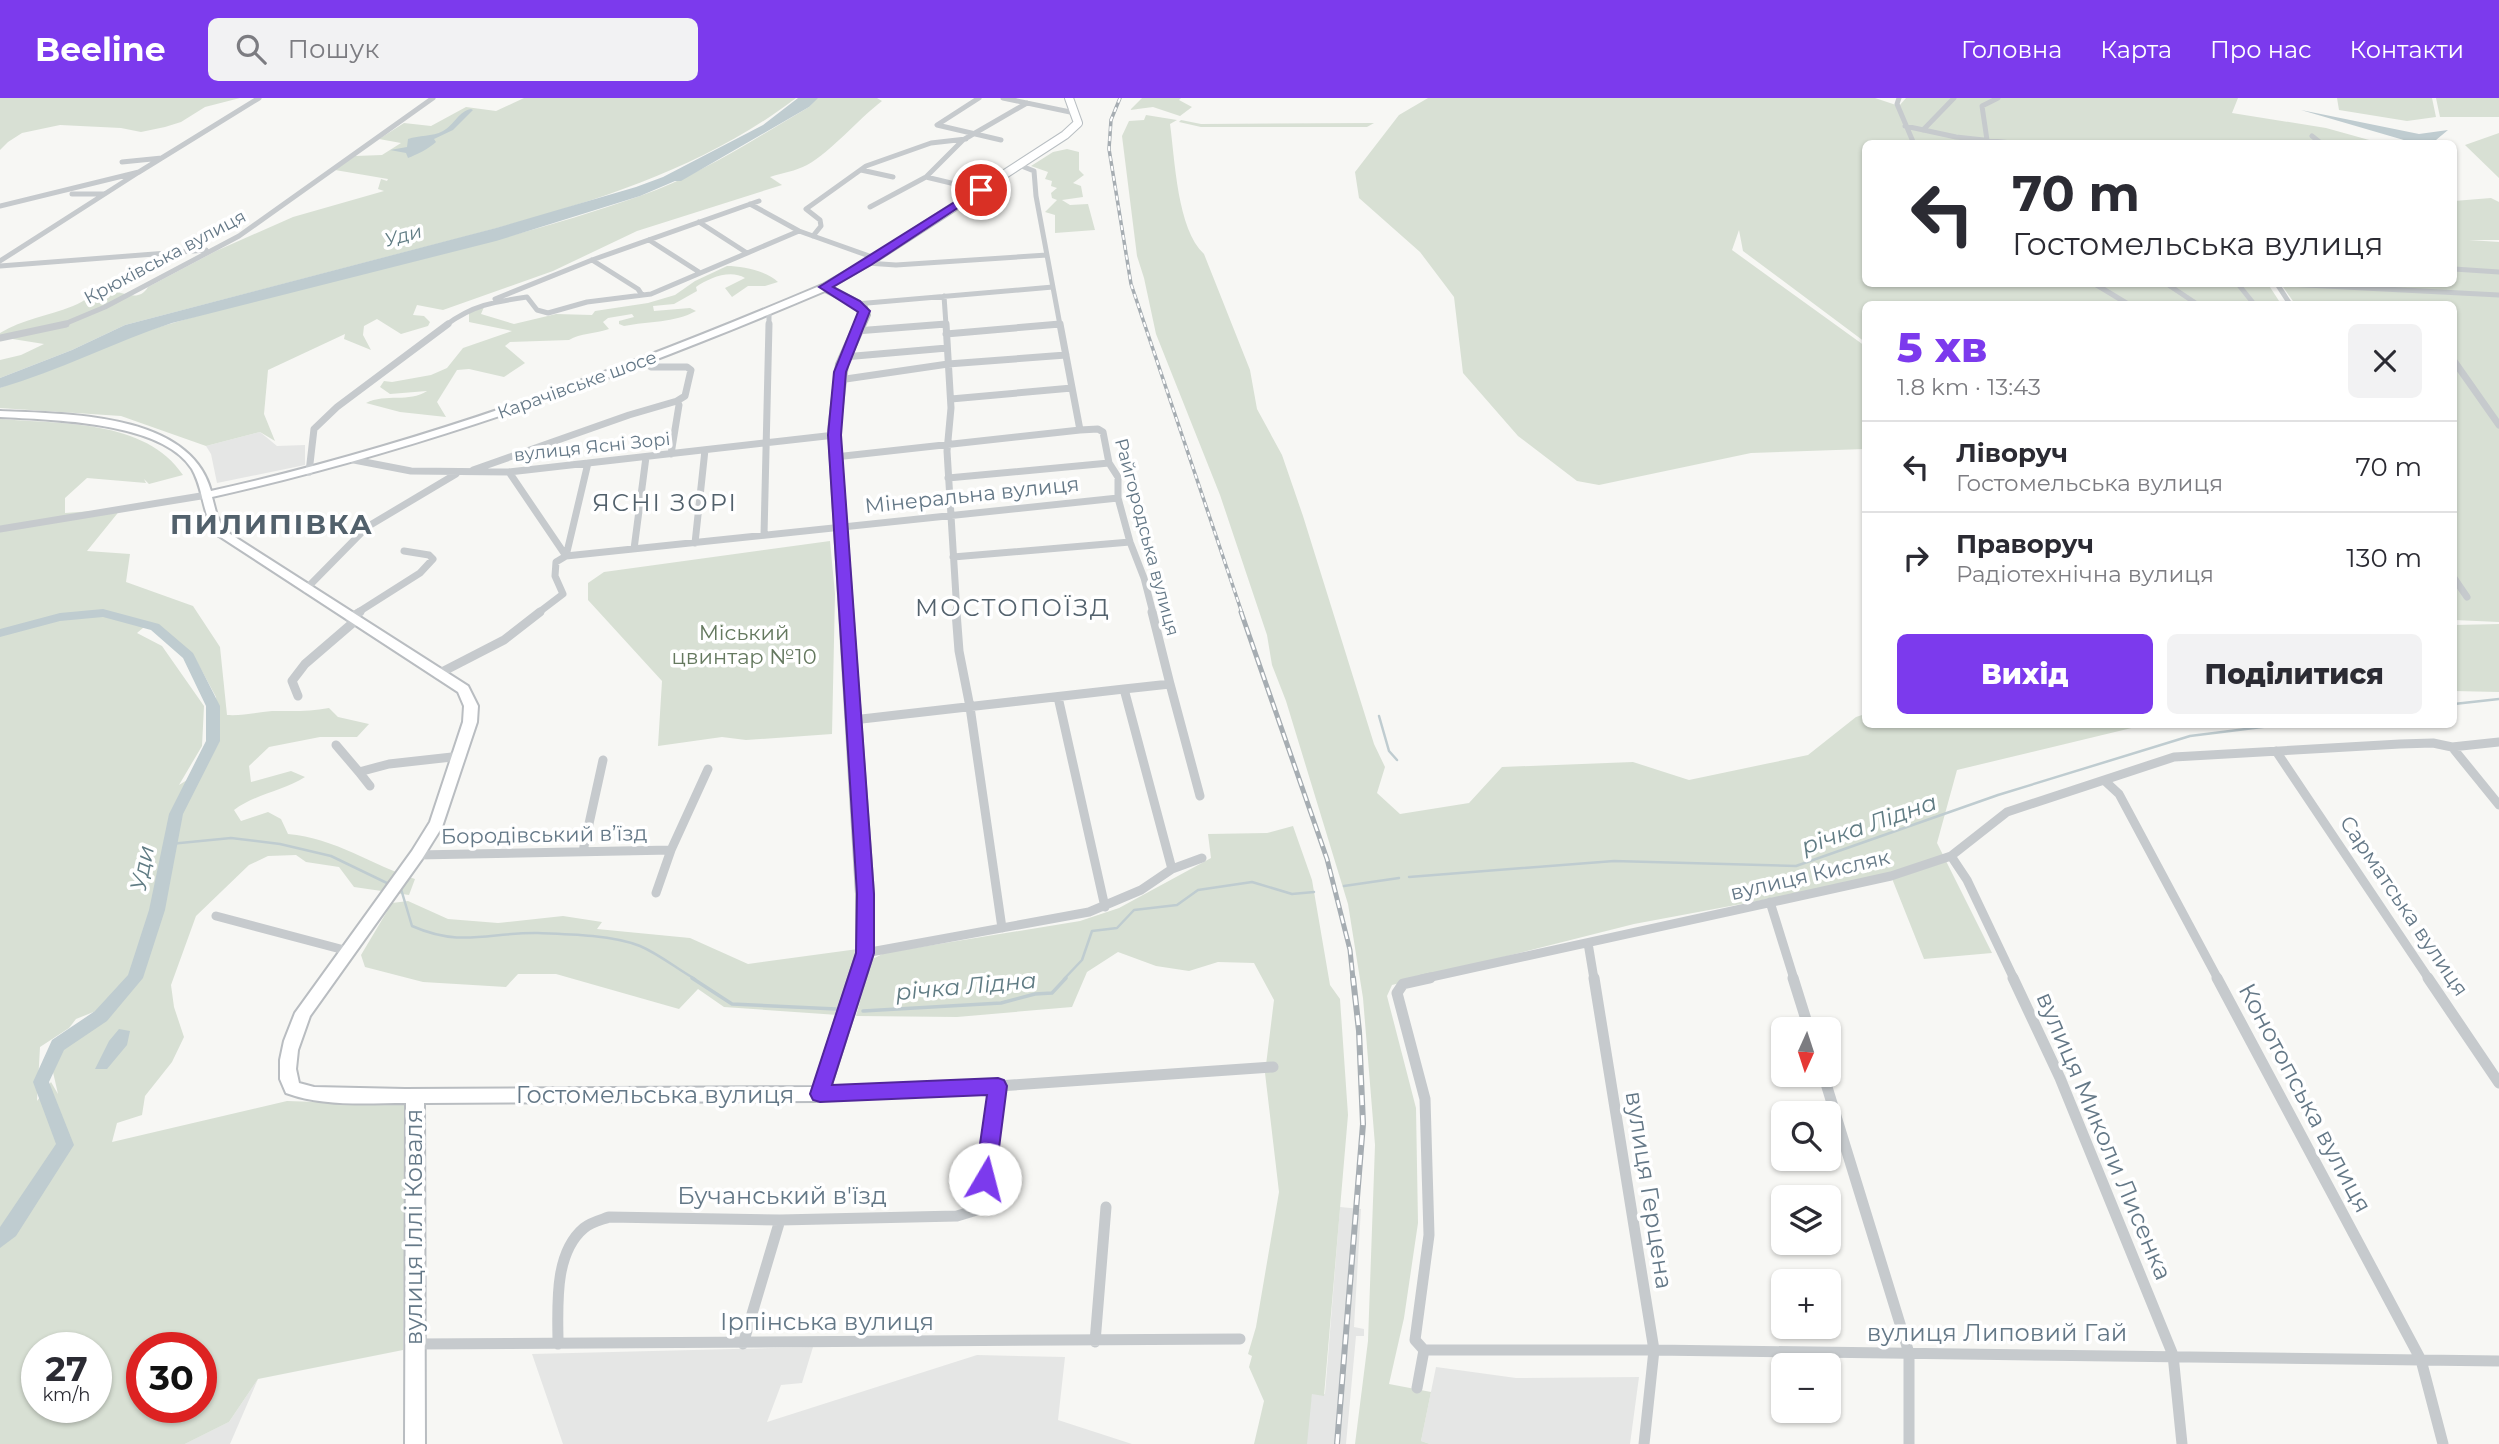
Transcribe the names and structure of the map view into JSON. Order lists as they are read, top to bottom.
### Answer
{
  "streets": {
    "main road": ["Карачівське шосе", "Гостомельська вулиця", "вулиця Іллі Коваля"],
    "street": [
      "Крюківська вулиця",
      "вулиця Ясні Зорі",
      "Мінеральна вулиця",
      "Райгородська вулиця",
      "Бородівський в’їзд",
      "вулиця Кисляк",
      "Сарматська вулиця",
      "Конотопська вулиця",
      "вулиця Миколи Лисенка",
      "вулиця Герцена",
      "Бучанський в'їзд",
      "Ірпінська вулиця",
      "вулиця Липовий Гай"
    ]
  },
  "crossings": [
    ["Карачівське шосе", "вулиця Ясні Зорі"],
    ["Карачівське шосе", "вулиця Іллі Коваля"],
    ["Мінеральна вулиця", "Райгородська вулиця"],
    ["Бородівський в’їзд", "вулиця Іллі Коваля"],
    ["вулиця Кисляк", "Сарматська вулиця"],
    ["вулиця Кисляк", "Конотопська вулиця"],
    ["вулиця Кисляк", "вулиця Миколи Лисенка"],
    ["вулиця Кисляк", "вулиця Герцена"],
    ["вулиця Кисляк", "вулиця Липовий Гай"],
    ["Гостомельська вулиця", "Бучанський в'їзд"],
    ["Гостомельська вулиця", "вулиця Іллі Коваля"],
    ["Конотопська вулиця", "вулиця Липовий Гай"],
    ["вулиця Миколи Лисенка", "вулиця Липовий Гай"],
    ["вулиця Герцена", "вулиця Липовий Гай"],
    ["Бучанський в'їзд", "Ірпінська вулиця"],
    ["вулиця Іллі Коваля", "Ірпінська вулиця"]
  ],
  "districts": ["ЯСНІ ЗОРІ", "ПИЛИПІВКА", "МОСТОПОЇЗД"],
  "water": ["Уди", "річка Лідна"],
  "parks": ["Міський цвинтар №10"],
  "north": "bottom",
  "page": {
    "header": "Beeline",
    "search": "Пошук",
    "nav": [
      "Головна",
      "Карта",
      "Про нас",
      "Контакти"
    ],
    "turn": ["70 m", "Гостомельська вулиця"],
    "heading": ["5 хв", "1.8 km · 13:43"],
    "list": [
      {
        "name": "Ліворуч",
        "note": "Гостомельська вулиця",
        "value": "70 m"
      },
      {
        "name": "Праворуч",
        "note": "Радіотехнічна вулиця",
        "value": "130 m"
      }
    ],
    "buttons": ["Вихід", "Поділитися"],
    "map_buttons": ["+", "−"],
    "speed": "27 km/h",
    "limit": "30"
  }
}
